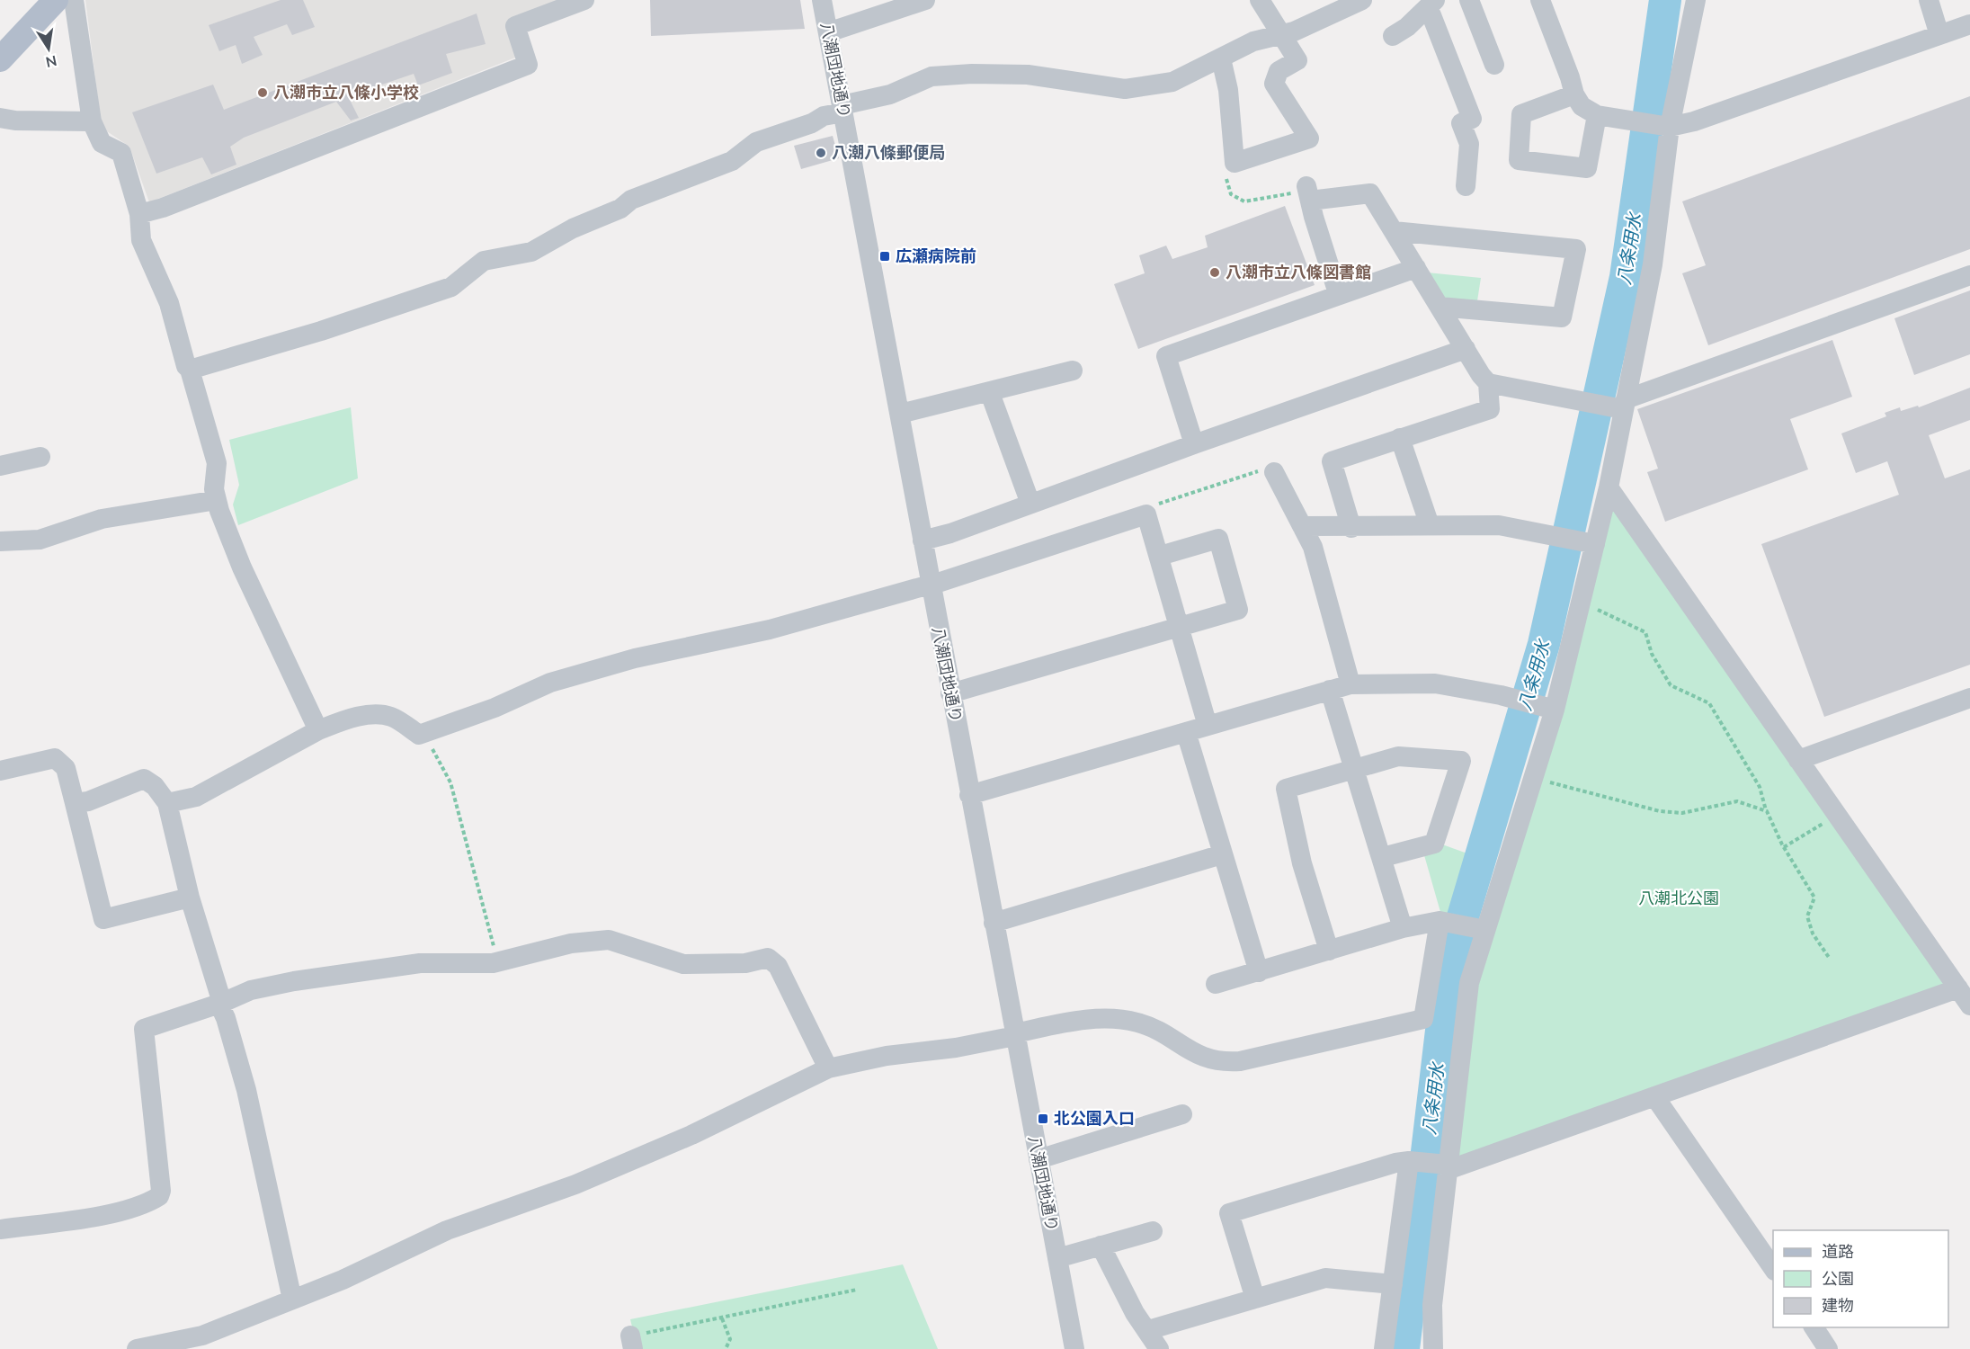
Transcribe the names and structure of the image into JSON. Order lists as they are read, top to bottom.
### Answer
{
  "streets": {
    "street": ["八潮団地通り"]
  },
  "water": ["八条用水"],
  "parks": ["八潮北公園"],
  "places": {
    "other": ["八潮市立八條小学校", "八潮八條郵便局", "八潮市立八條図書館"],
    "transit": ["広瀬病院前", "北公園入口"]
  },
  "legend": ["道路", "公園", "建物"],
  "north": "bottom"
}
